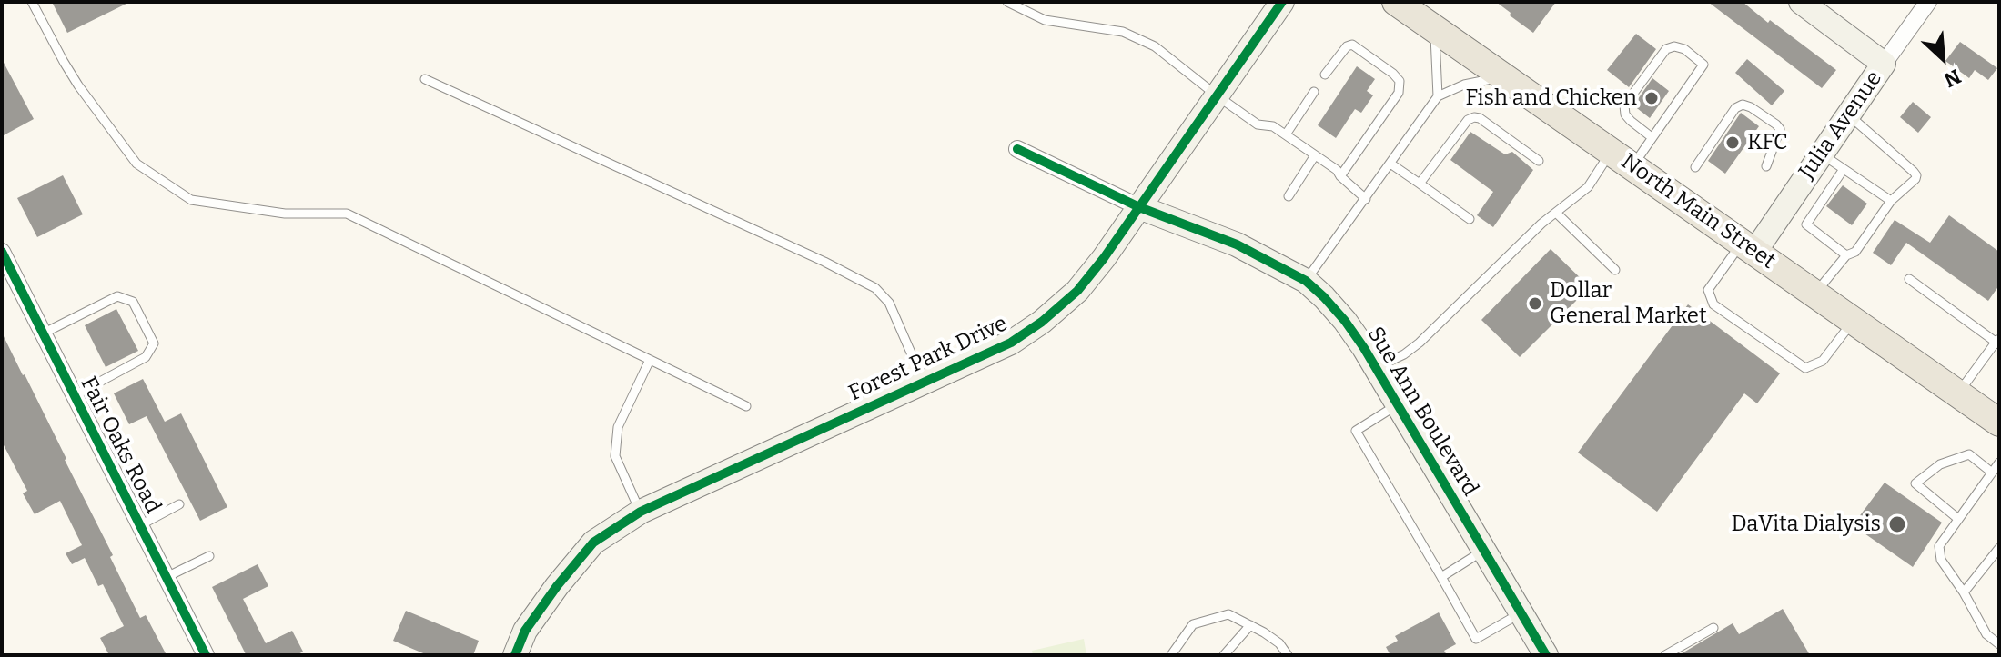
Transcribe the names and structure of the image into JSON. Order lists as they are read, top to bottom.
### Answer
{
  "streets": {
    "main road": ["North Main Street"],
    "street": [
      "Julia Avenue",
      "Forest Park Drive",
      "Sue Ann Boulevard",
      "Fair Oaks Road"
    ]
  },
  "crossings": [
    ["Julia Avenue", "North Main Street"],
    ["Forest Park Drive", "Sue Ann Boulevard"]
  ],
  "places": [
    "Fish and Chicken",
    "KFC",
    "Dollar General Market",
    "DaVita Dialysis"
  ],
  "north": "bottom right"
}
